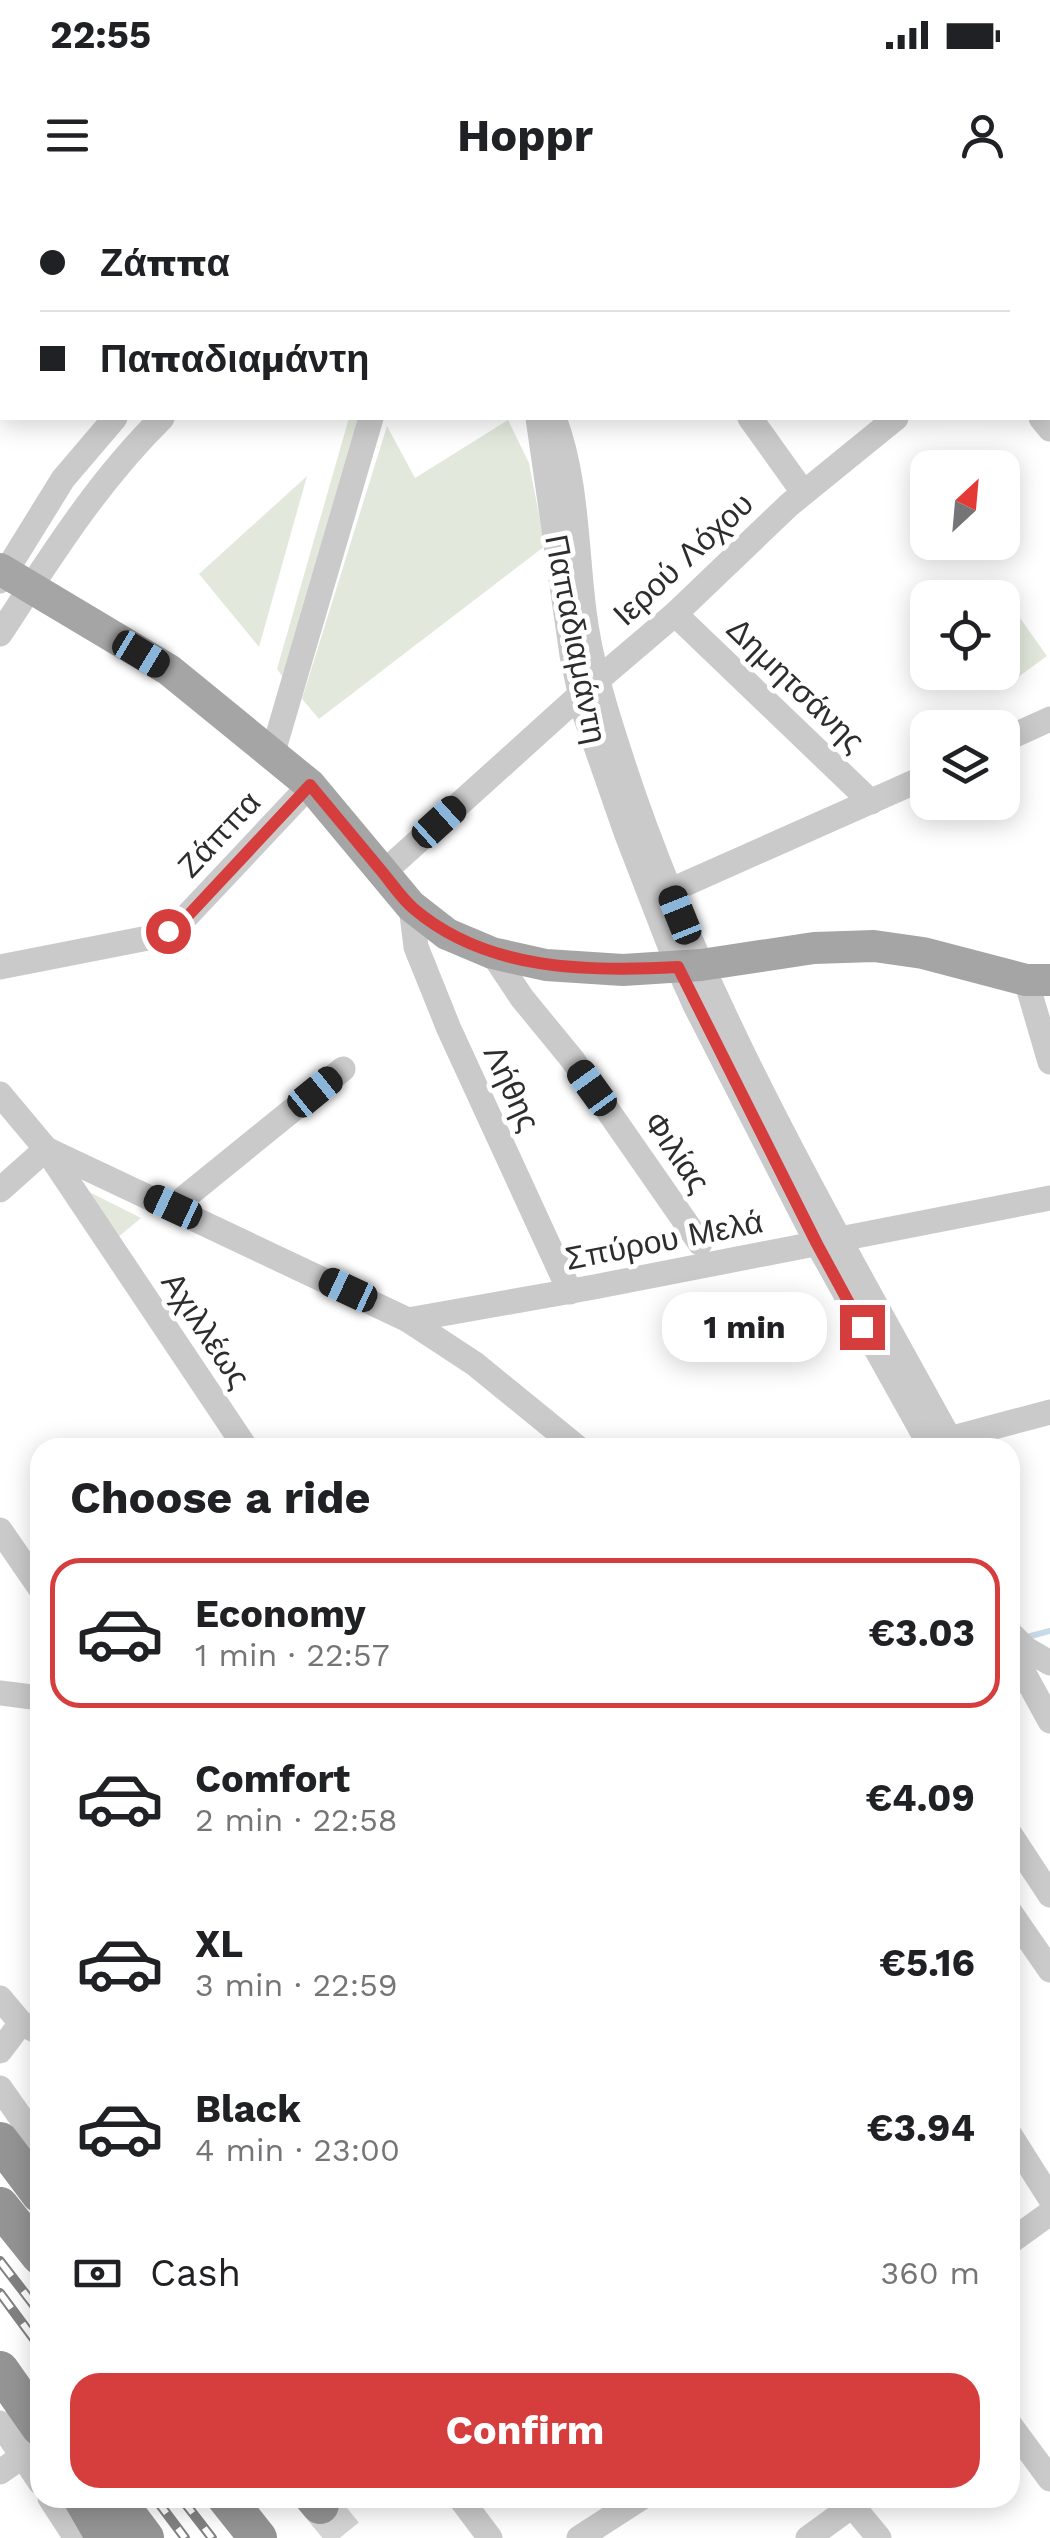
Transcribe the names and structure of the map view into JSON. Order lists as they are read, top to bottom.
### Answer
{
  "streets": {
    "street": [
      "Ιερού Λόχου",
      "Παπαδιαμάντη",
      "Δημητσάνης",
      "Ζάππα",
      "Λήθης",
      "Φιλίας",
      "Σπύρου Μελά",
      "Αχιλλέως"
    ]
  },
  "crossings": [
    ["Ιερού Λόχου", "Παπαδιαμάντη"],
    ["Ιερού Λόχου", "Δημητσάνης"],
    ["Παπαδιαμάντη", "Σπύρου Μελά"],
    ["Λήθης", "Σπύρου Μελά"]
  ],
  "north": "top right",
  "page": {
    "status": "22:55",
    "header": "Hoppr",
    "banner": ["Ζάππα", "Παπαδιαμάντη"],
    "bubble": "1 min",
    "heading": "Choose a ride",
    "list": [
      {
        "name": "Economy",
        "note": "1 min · 22:57",
        "value": "€3.03"
      },
      {
        "name": "Comfort",
        "note": "2 min · 22:58",
        "value": "€4.09"
      },
      {
        "name": "XL",
        "note": "3 min · 22:59",
        "value": "€5.16"
      },
      {
        "name": "Black",
        "note": "4 min · 23:00",
        "value": "€3.94"
      }
    ],
    "pay": ["Cash", "360 m"],
    "buttons": "Confirm"
  }
}
